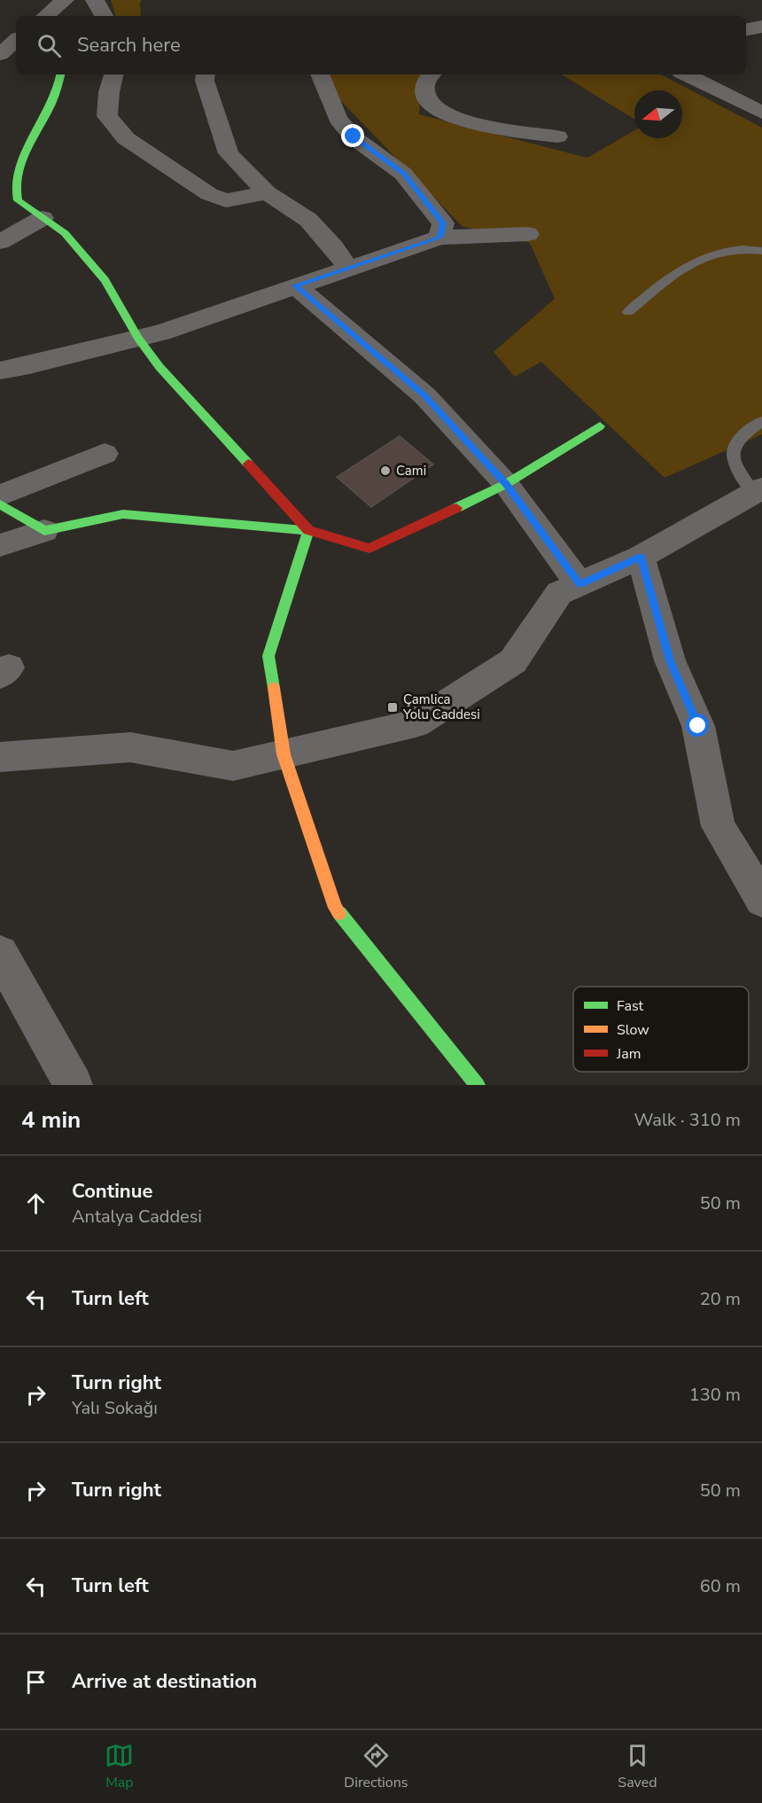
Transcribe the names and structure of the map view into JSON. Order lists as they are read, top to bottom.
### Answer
{
  "places": {
    "other": ["Cami"],
    "transit": ["Çamlica Yolu Caddesi"]
  },
  "legend": ["Fast", "Slow", "Jam"],
  "north": "left",
  "page": {
    "search": "Search here",
    "heading": ["4 min", "Walk · 310 m"],
    "list": [
      ["Continue", "Antalya Caddesi", "50 m"],
      ["Turn left", "20 m"],
      ["Turn right", "Yalı Sokağı", "130 m"],
      ["Turn right", "50 m"],
      ["Turn left", "60 m"],
      "Arrive at destination"
    ],
    "nav": ["Map", "Directions", "Saved"]
  }
}
